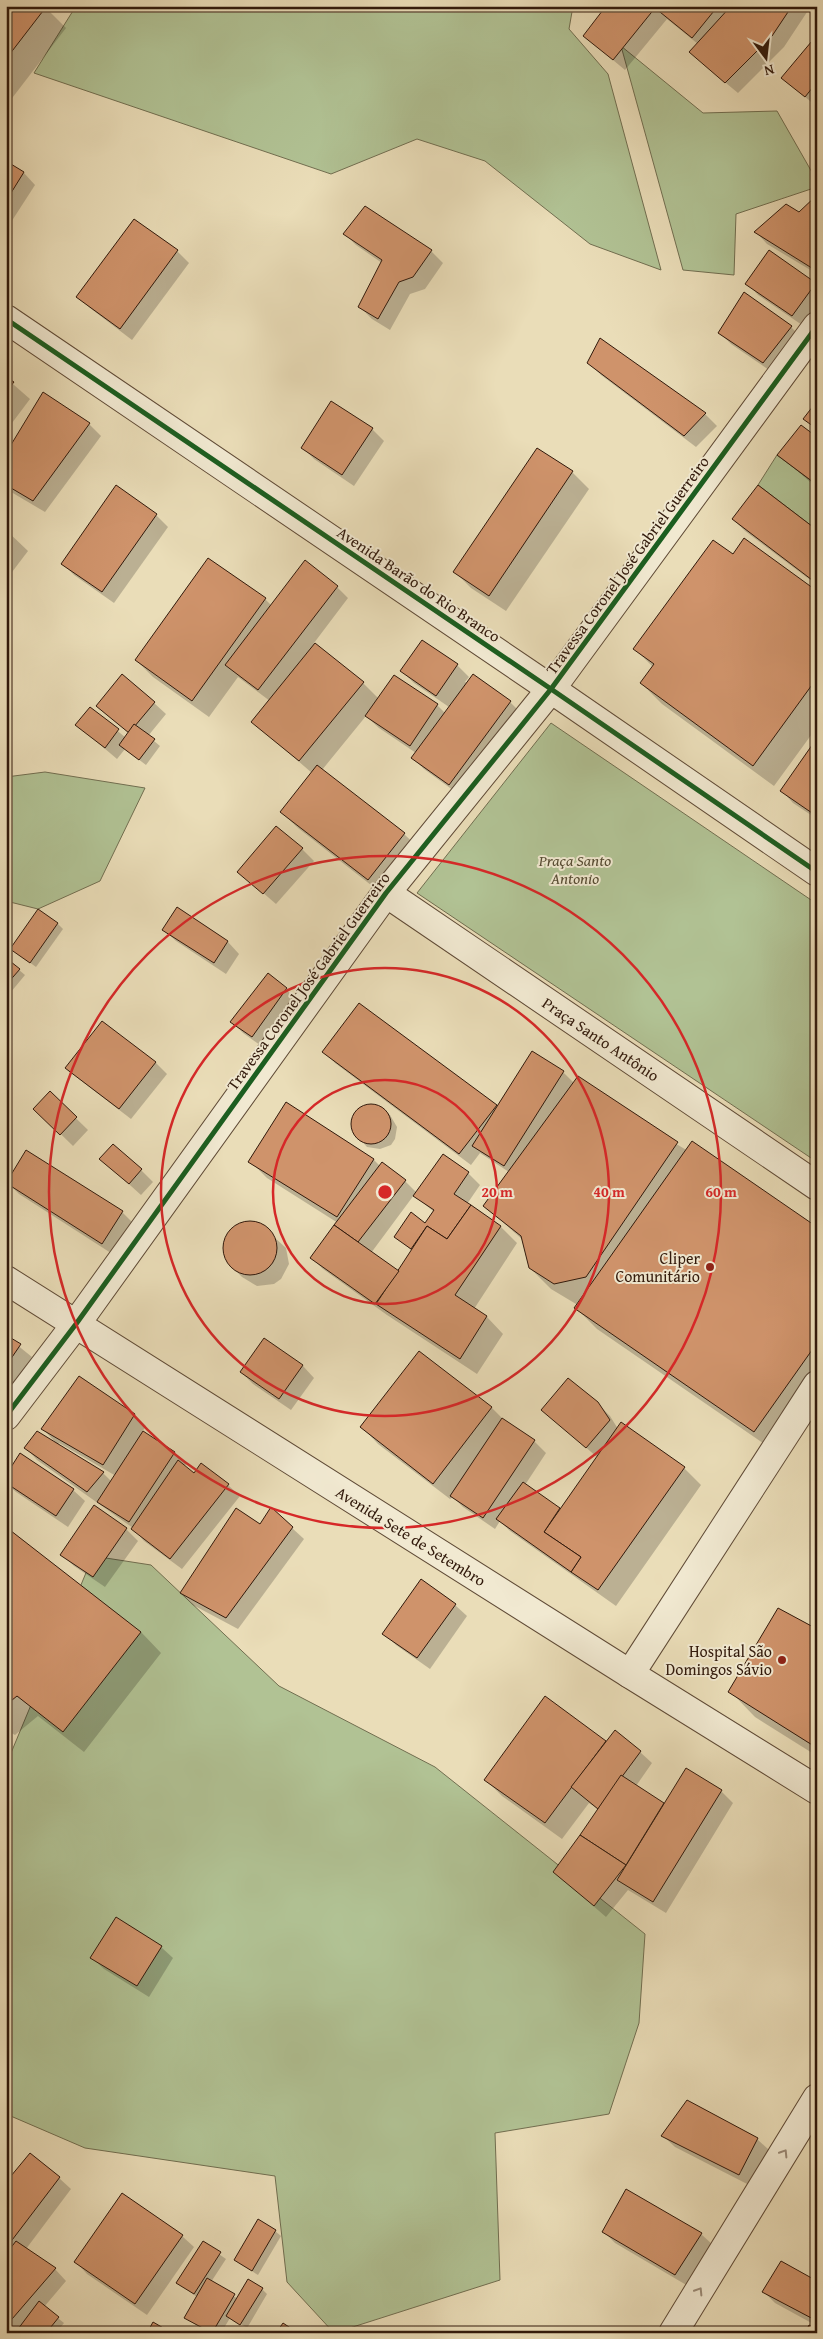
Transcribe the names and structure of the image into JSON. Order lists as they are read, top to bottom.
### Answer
{
  "streets": {
    "street": [
      "Travessa Coronel José Gabriel Guerreiro",
      "Avenida Barão do Rio Branco",
      "Praça Santo Antônio",
      "Avenida Sete de Setembro"
    ]
  },
  "crossings": [
    ["Travessa Coronel José Gabriel Guerreiro", "Avenida Barão do Rio Branco"],
    ["Travessa Coronel José Gabriel Guerreiro", "Praça Santo Antônio"],
    ["Travessa Coronel José Gabriel Guerreiro", "Avenida Sete de Setembro"]
  ],
  "parks": ["Praça Santo Antonio"],
  "places": ["Cliper Comunitário", "Hospital São Domingos Sávio"],
  "north": "bottom",
  "rings": ["20 m", "40 m", "60 m"]
}
